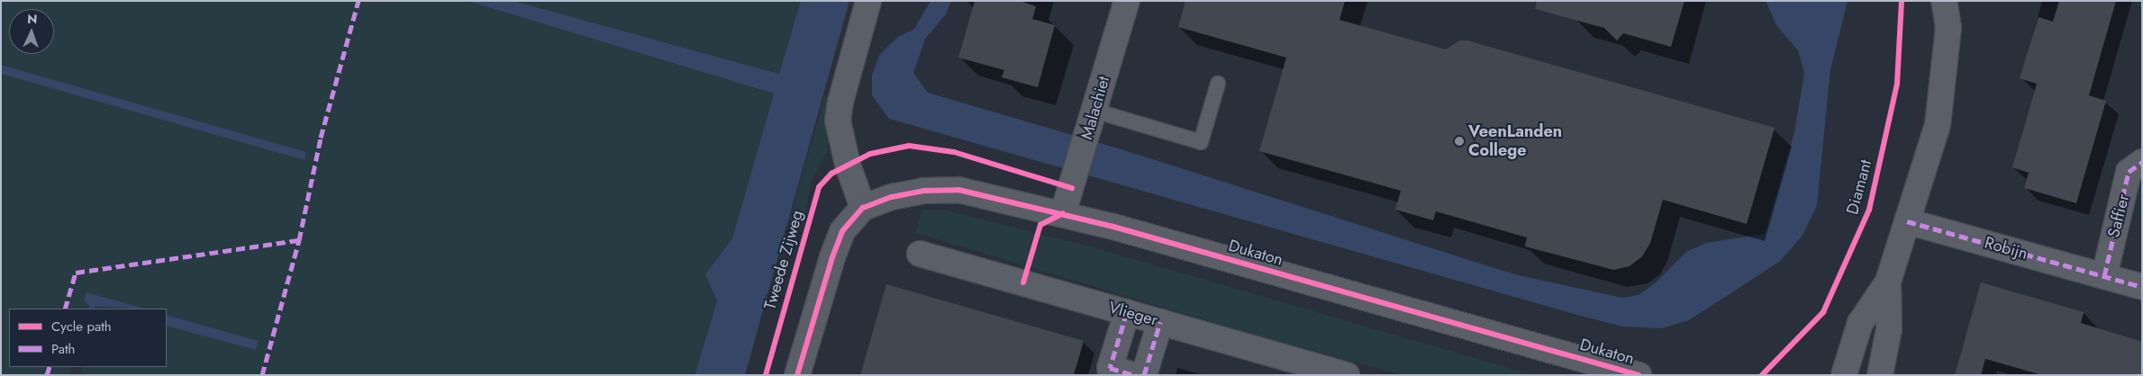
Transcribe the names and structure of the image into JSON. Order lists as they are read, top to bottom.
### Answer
{
  "streets": {
    "street": [
      "Malachiet",
      "Saffier",
      "Robijn",
      "Dukaton",
      "Vlieger"
    ],
    "cycle path": ["Diamant", "Tweede Zijweg"]
  },
  "crossings": [
    ["Malachiet", "Dukaton"],
    ["Saffier", "Robijn"]
  ],
  "places": ["VeenLanden College"],
  "legend": ["Cycle path", "Path"],
  "north": "top"
}
